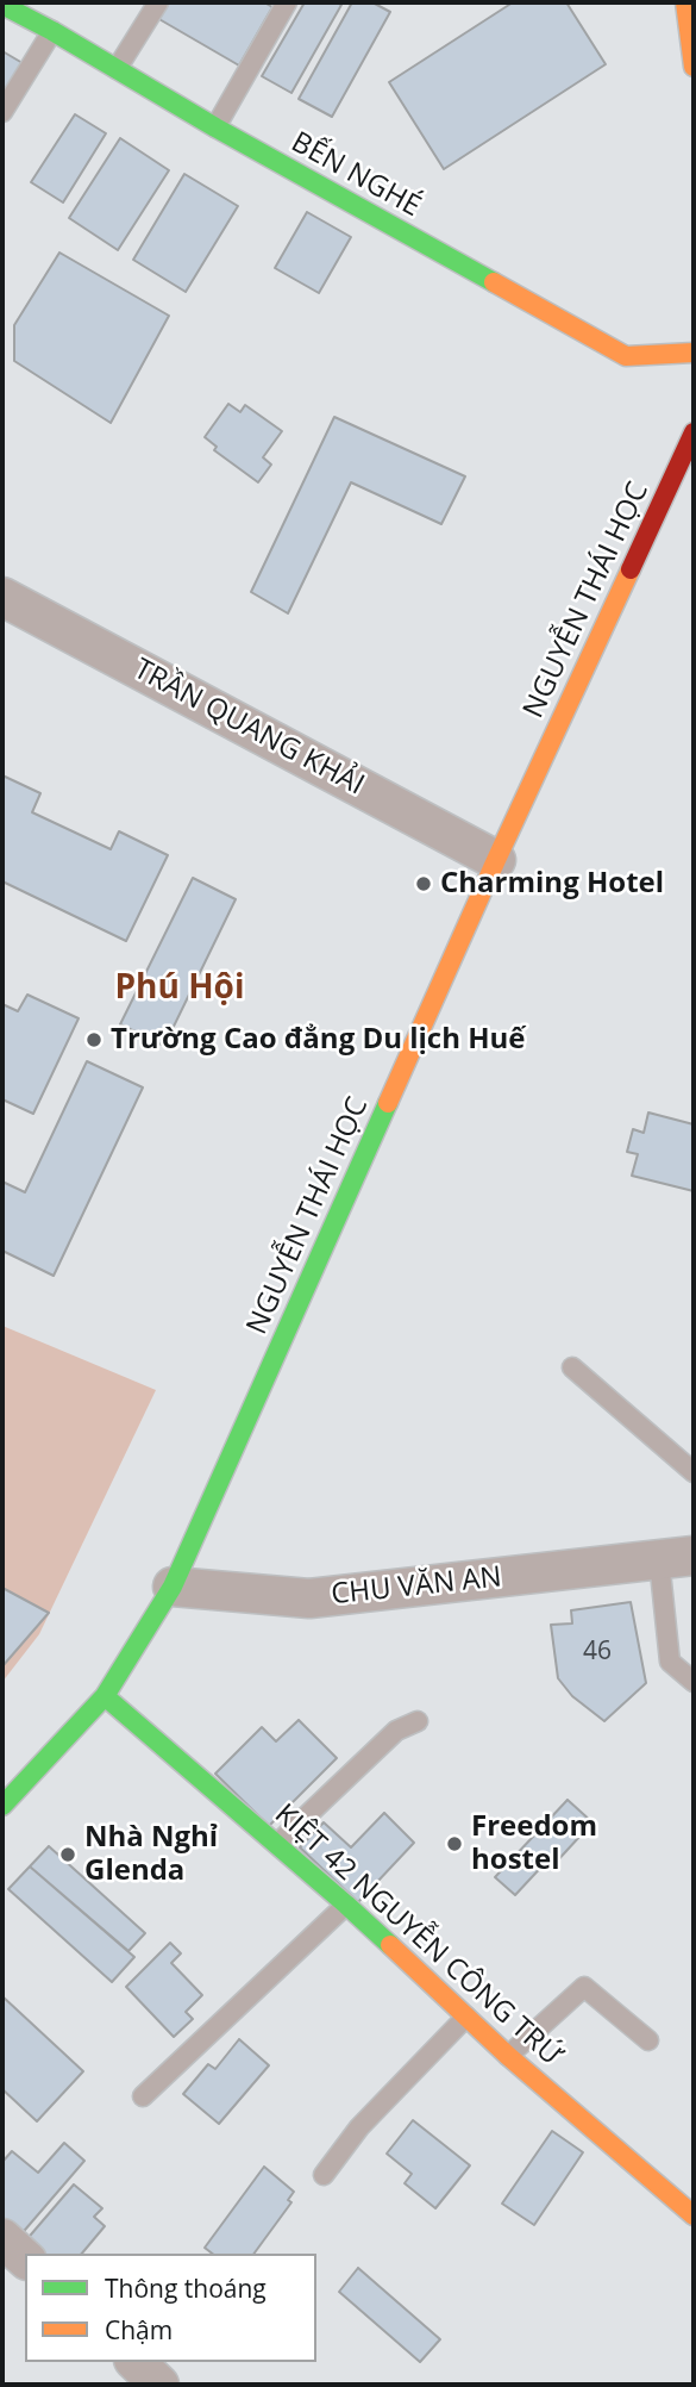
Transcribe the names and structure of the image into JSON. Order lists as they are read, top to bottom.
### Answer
{
  "streets": {
    "street": [
      "BẾN NGHÉ",
      "NGUYỄN THÁI HỌC",
      "TRẦN QUANG KHẢI",
      "CHU VĂN AN",
      "KIỆT 42 NGUYỄN CÔNG TRỨ"
    ]
  },
  "crossings": [
    ["NGUYỄN THÁI HỌC", "TRẦN QUANG KHẢI"],
    ["NGUYỄN THÁI HỌC", "CHU VĂN AN"],
    ["NGUYỄN THÁI HỌC", "KIỆT 42 NGUYỄN CÔNG TRỨ"]
  ],
  "districts": ["Phú Hội"],
  "places": [
    "Charming Hotel",
    "Trường Cao đẳng Du lịch Huế",
    "Freedom hostel",
    "Nhà Nghỉ Glenda"
  ],
  "house_numbers": ["46"],
  "legend": ["Thông thoáng", "Chậm"]
}
